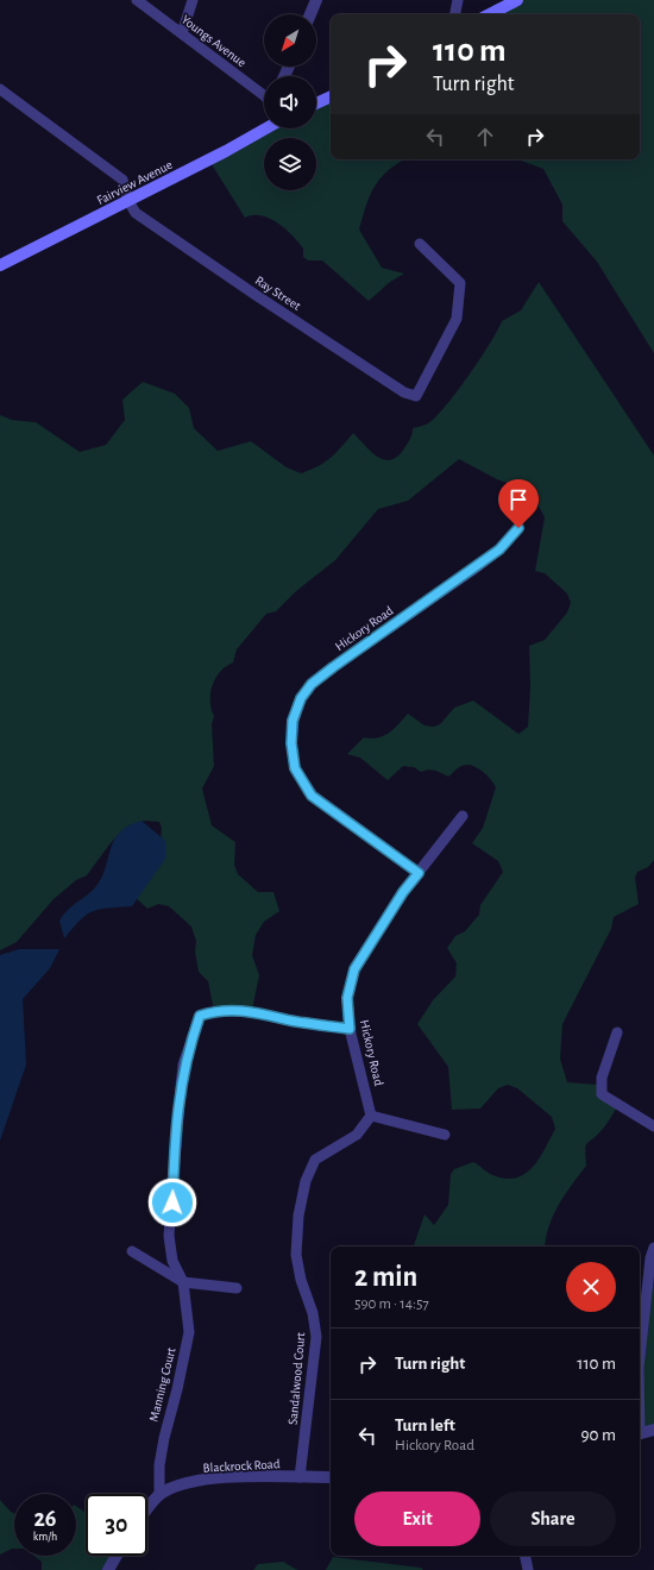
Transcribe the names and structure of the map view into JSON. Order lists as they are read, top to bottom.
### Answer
{
  "streets": {
    "main road": ["Fairview Avenue"],
    "street": [
      "Youngs Avenue",
      "Ray Street",
      "Hickory Road",
      "Sandalwood Court",
      "Manning Court",
      "Blackrock Road"
    ]
  },
  "crossings": [
    ["Fairview Avenue", "Ray Street"],
    ["Hickory Road", "Sandalwood Court"],
    ["Hickory Road", "Manning Court"],
    ["Sandalwood Court", "Blackrock Road"],
    ["Manning Court", "Blackrock Road"]
  ],
  "north": "bottom left",
  "page": {
    "turn": ["110 m", "Turn right"],
    "heading": ["2 min", "590 m · 14:57"],
    "list": [
      {
        "name": "Turn right",
        "value": "110 m"
      },
      {
        "name": "Turn left",
        "note": "Hickory Road",
        "value": "90 m"
      }
    ],
    "buttons": ["Exit", "Share"],
    "speed": "26 km/h",
    "limit": "30"
  }
}
